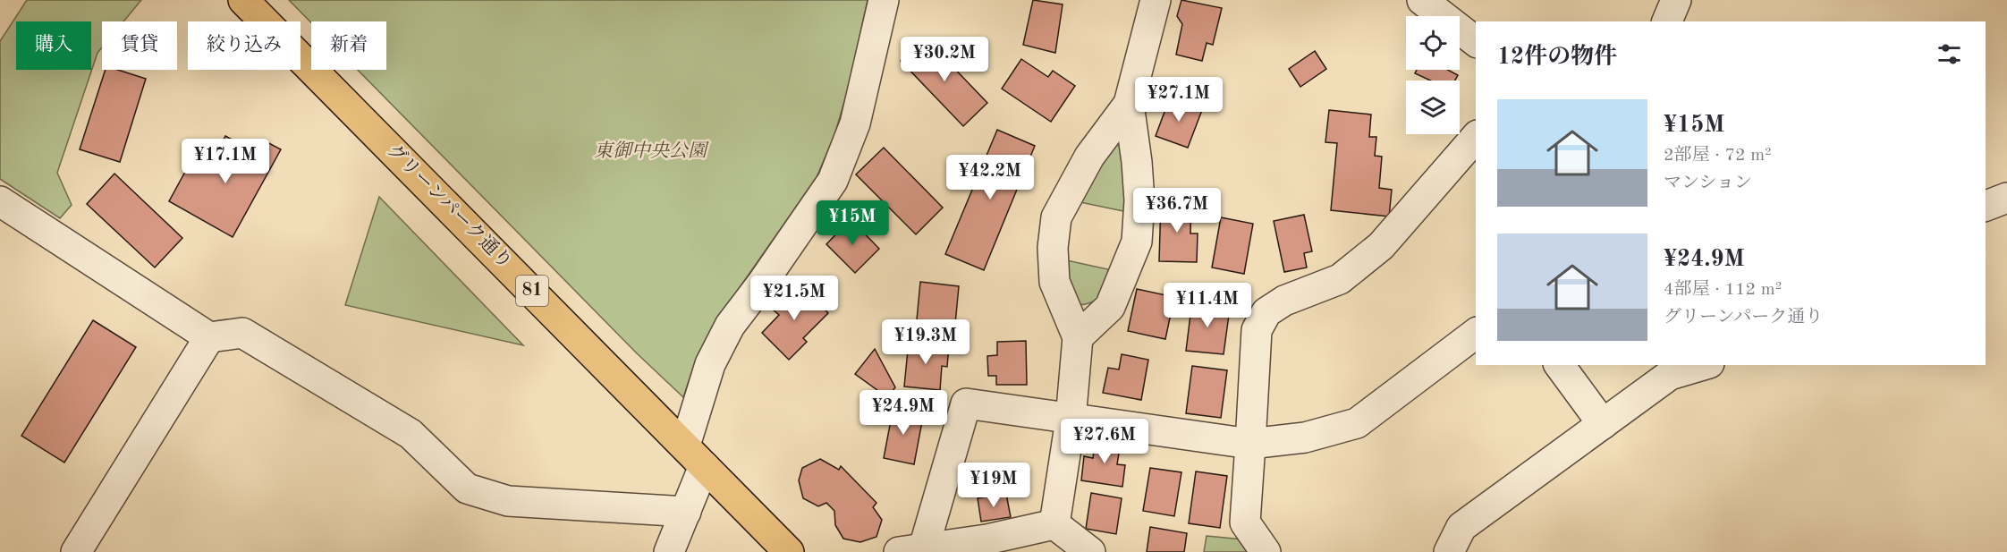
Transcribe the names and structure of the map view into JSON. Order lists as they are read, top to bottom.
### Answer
{
  "streets": {
    "main road": ["グリーンパーク通り", "81"]
  },
  "parks": ["東御中央公園"],
  "page": {
    "chip": [
      "購入",
      "賃貸",
      "絞り込み",
      "新着"
    ],
    "heading": "12件の物件",
    "price": [
      "¥30.2M",
      "¥27.1M",
      "¥17.1M",
      "¥42.2M",
      "¥36.7M",
      "¥15M",
      "¥21.5M",
      "¥11.4M",
      "¥19.3M",
      "¥24.9M",
      "¥27.6M",
      "¥19M"
    ],
    "list": [
      {
        "name": "¥15M",
        "note": "2部屋 · 72 m² · マンション"
      },
      {
        "name": "¥24.9M",
        "note": "4部屋 · 112 m² · グリーンパーク通り"
      }
    ]
  }
}
